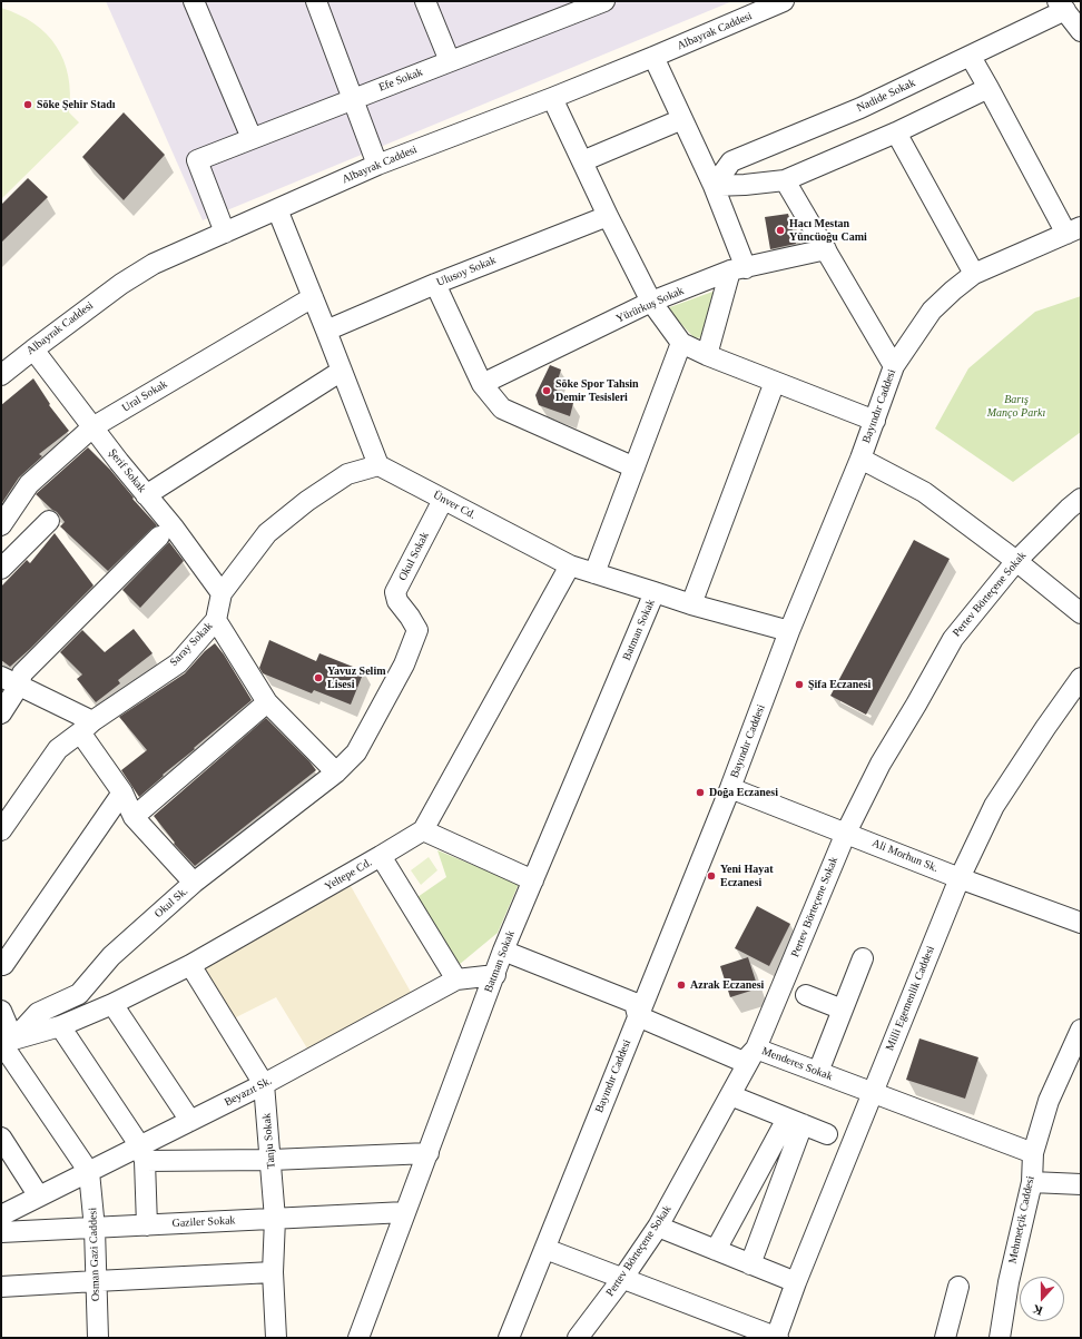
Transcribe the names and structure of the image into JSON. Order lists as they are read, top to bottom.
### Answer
{
  "streets": {
    "street": [
      "Albayrak Caddesi",
      "Efe Sokak",
      "Nadide Sokak",
      "Ulusoy Sokak",
      "Yürürkuş Sokak",
      "Ural Sokak",
      "Bayındır Caddesi",
      "Şerif Sokak",
      "Ünver Cd.",
      "Okul Sokak",
      "Pertev Börteçene Sokak",
      "Batman Sokak",
      "Saray Sokak",
      "Ali Morhun Sk.",
      "Yeltepe Cd.",
      "Okul Sk.",
      "Milli Egemenlik Caddesi",
      "Menderes Sokak",
      "Beyazıt Sk.",
      "Tanju Sokak",
      "Mehmetçik Caddesi",
      "Gaziler Sokak",
      "Osman Gazi Caddesi"
    ]
  },
  "crossings": [
    ["Albayrak Caddesi", "Efe Sokak"],
    ["Albayrak Caddesi", "Şerif Sokak"],
    ["Ural Sokak", "Şerif Sokak"],
    ["Bayındır Caddesi", "Ünver Cd."],
    ["Bayındır Caddesi", "Ali Morhun Sk."],
    ["Bayındır Caddesi", "Menderes Sokak"],
    ["Şerif Sokak", "Saray Sokak"],
    ["Ünver Cd.", "Okul Sokak"],
    ["Ünver Cd.", "Batman Sokak"],
    ["Ünver Cd.", "Saray Sokak"],
    ["Ünver Cd.", "Yeltepe Cd."],
    ["Okul Sokak", "Okul Sk."],
    ["Pertev Börteçene Sokak", "Ali Morhun Sk."],
    ["Pertev Börteçene Sokak", "Menderes Sokak"],
    ["Batman Sokak", "Beyazıt Sk."],
    ["Batman Sokak", "Gaziler Sokak"],
    ["Ali Morhun Sk.", "Milli Egemenlik Caddesi"],
    ["Yeltepe Cd.", "Okul Sk."],
    ["Yeltepe Cd.", "Tanju Sokak"],
    ["Milli Egemenlik Caddesi", "Menderes Sokak"],
    ["Menderes Sokak", "Mehmetçik Caddesi"],
    ["Beyazıt Sk.", "Tanju Sokak"],
    ["Beyazıt Sk.", "Osman Gazi Caddesi"],
    ["Tanju Sokak", "Gaziler Sokak"],
    ["Gaziler Sokak", "Osman Gazi Caddesi"]
  ],
  "parks": ["Barış Manço Parkı"],
  "places": [
    "Söke Şehir Stadı",
    "Hacı Mestan Yüncüoğu Cami",
    "Söke Spor Tahsin Demir Tesisleri",
    "Yavuz Selim Lisesi",
    "Şifa Eczanesi",
    "Doğa Eczanesi",
    "Yeni Hayat Eczanesi",
    "Azrak Eczanesi"
  ],
  "north": "bottom"
}
